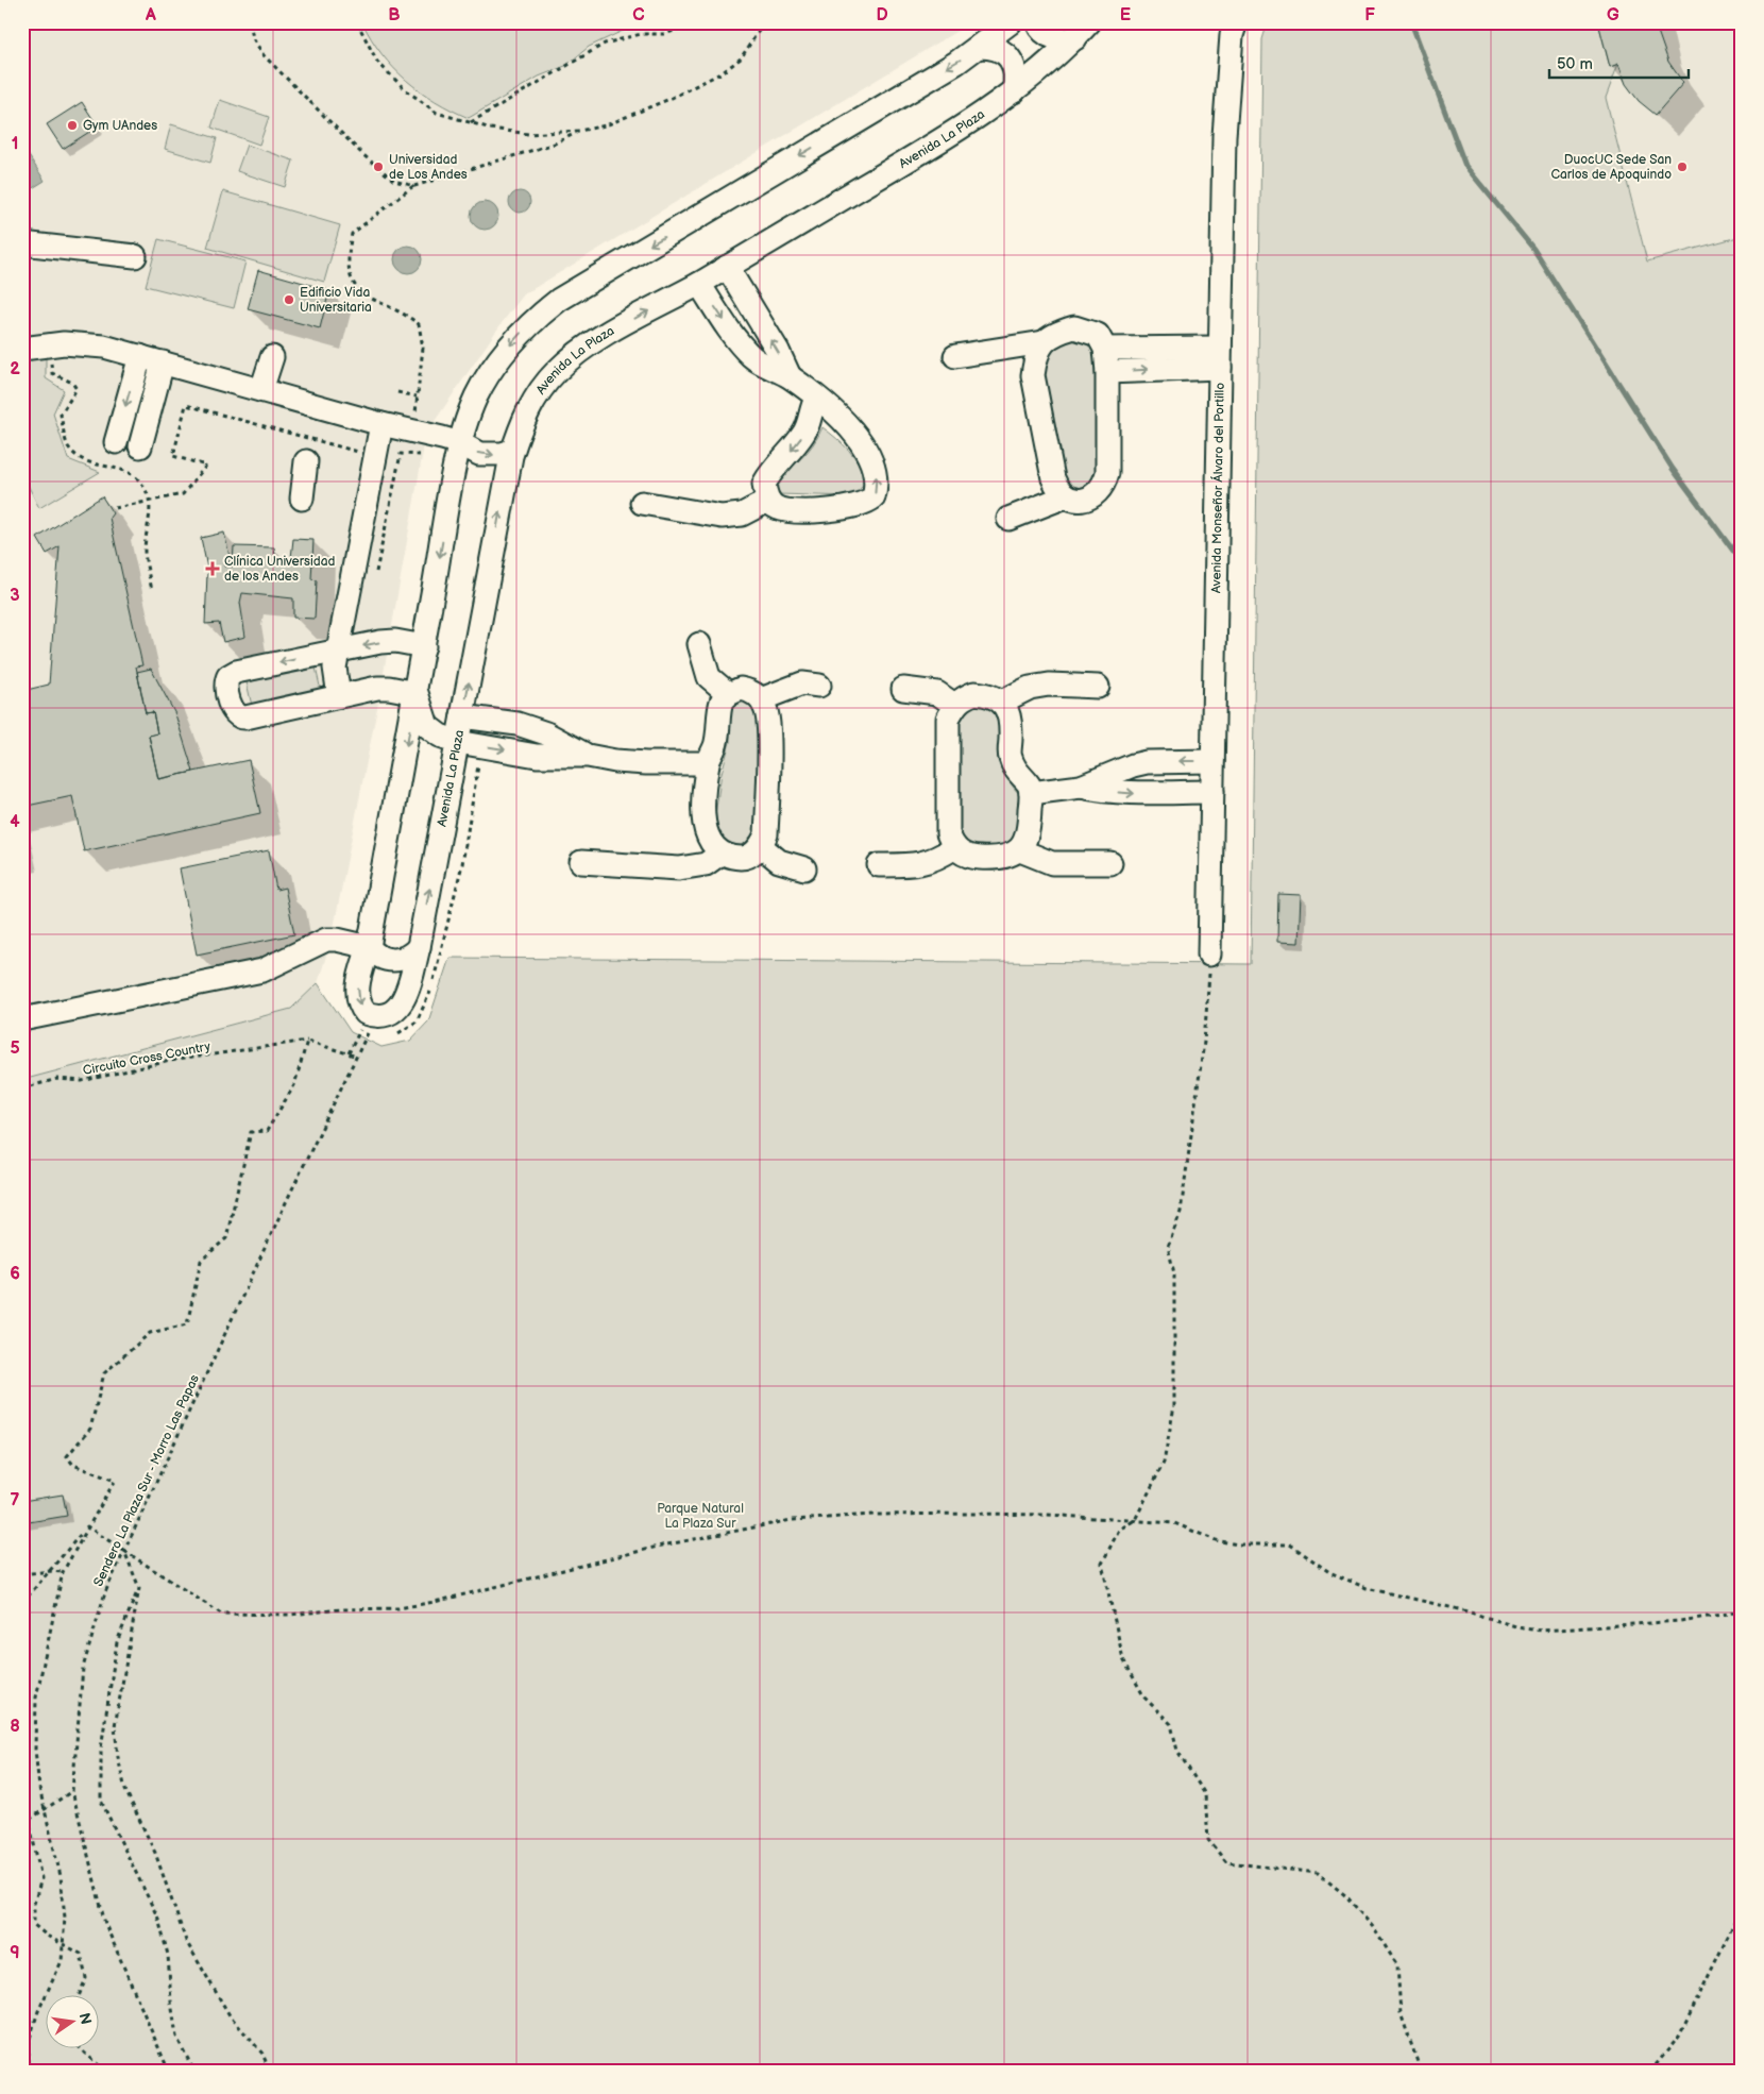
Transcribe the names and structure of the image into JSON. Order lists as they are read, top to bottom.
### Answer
{
  "streets": {
    "street": ["Avenida La Plaza", "Avenida Monseñor Álvaro del Portillo"],
    "path": ["Circuito Cross Country", "Sendero La Plaza Sur - Morro Las Papas"]
  },
  "parks": ["Parque Natural La Plaza Sur"],
  "places": {
    "other": [
      "Gym UAndes",
      "Universidad de Los Andes",
      "DuocUC Sede San Carlos de Apoquindo",
      "Edificio Vida Universitaria"
    ],
    "health": ["Clínica Universidad de los Andes"]
  },
  "scale_bar": "50 m",
  "north": "right",
  "grid": {
    "columns": [
      "A",
      "B",
      "C",
      "D",
      "E",
      "F",
      "G"
    ],
    "rows": [
      "1",
      "2",
      "3",
      "4",
      "5",
      "6",
      "7",
      "8",
      "9"
    ]
  }
}
